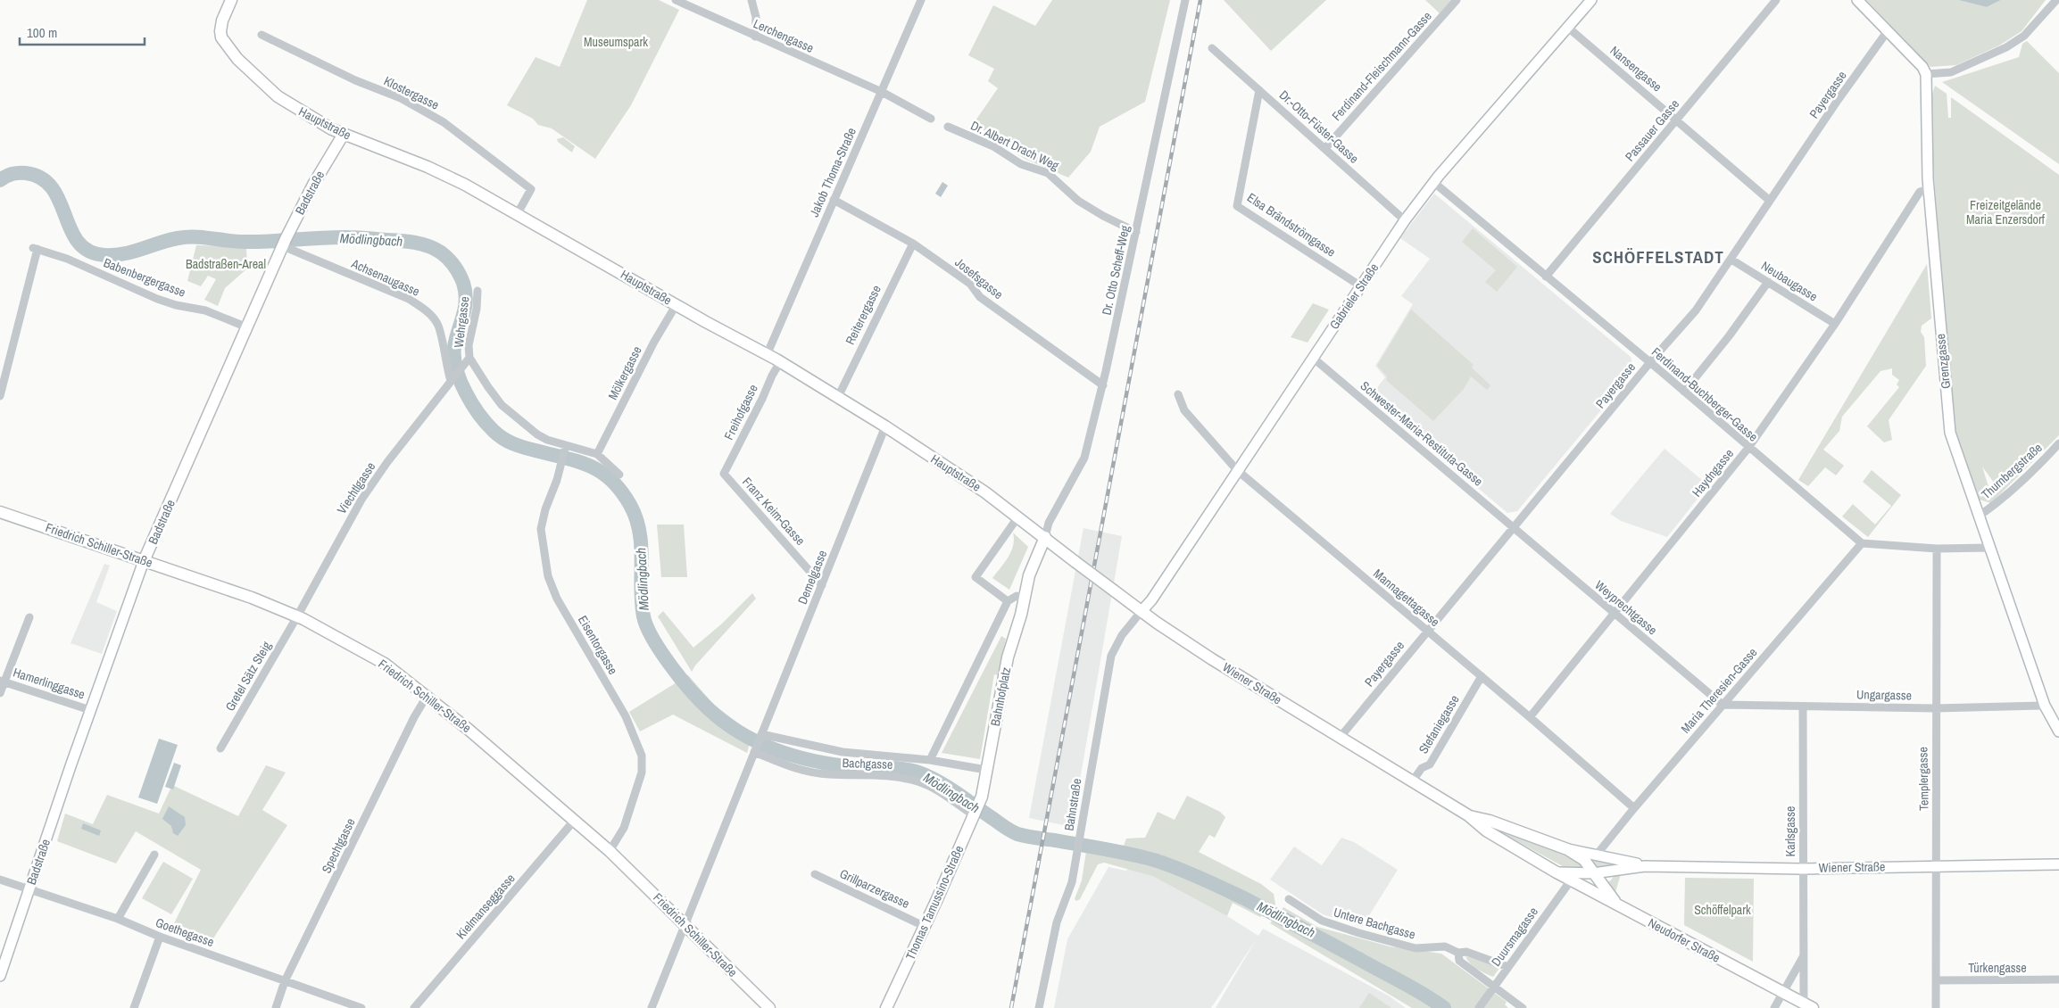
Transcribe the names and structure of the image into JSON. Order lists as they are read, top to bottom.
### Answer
{
  "streets": {
    "main road": [
      "Hauptstraße",
      "Badstraße",
      "Friedrich Schiller-Straße",
      "Wiener Straße",
      "Bahnhofplatz",
      "Thomas Tamussino-Straße",
      "Neudorfer Straße"
    ],
    "street": [
      "Lerchengasse",
      "Ferdinand-Fleischmann-Gasse",
      "Nansengasse",
      "Klostergasse",
      "Payergasse",
      "Dr.-Otto-Füster-Gasse",
      "Passauer Gasse",
      "Dr. Albert Drach Weg",
      "Jakob Thoma-Straße",
      "Elsa Brändströmgasse",
      "Dr. Otto Scheff-Weg",
      "Babenbergergasse",
      "Achsenaugasse",
      "Josefsgasse",
      "Neubaugasse",
      "Gabrieler Straße",
      "Reiterergasse",
      "Wehrgasse",
      "Grenzgasse",
      "Mölkergasse",
      "Ferdinand-Buchberger-Gasse",
      "Freihofgasse",
      "Schwester-Maria-Restituta-Gasse",
      "Thurnbergstraße",
      "Haydngasse",
      "Viechtlgasse",
      "Franz Keim-Gasse",
      "Demelgasse",
      "Mannagettagasse",
      "Weyprechtgasse",
      "Eisentorgasse",
      "Gretel Sätz Steig",
      "Hamerlinggasse",
      "Maria Theresien-Gasse",
      "Ungargasse",
      "Stefaniegasse",
      "Bachgasse",
      "Templergasse",
      "Bahnstraße",
      "Karlsgasse",
      "Spechtgasse",
      "Grillparzergasse",
      "Kielmanseggasse",
      "Untere Bachgasse",
      "Goethegasse",
      "Duursmagasse",
      "Türkengasse"
    ]
  },
  "crossings": [
    ["Lerchengasse", "Jakob Thoma-Straße"],
    ["Ferdinand-Fleischmann-Gasse", "Dr.-Otto-Füster-Gasse"],
    ["Nansengasse", "Payergasse"],
    ["Nansengasse", "Passauer Gasse"],
    ["Nansengasse", "Gabrieler Straße"],
    ["Klostergasse", "Hauptstraße"],
    ["Payergasse", "Neubaugasse"],
    ["Payergasse", "Ferdinand-Buchberger-Gasse"],
    ["Payergasse", "Schwester-Maria-Restituta-Gasse"],
    ["Payergasse", "Mannagettagasse"],
    ["Payergasse", "Weyprechtgasse"],
    ["Payergasse", "Wiener Straße"],
    ["Hauptstraße", "Jakob Thoma-Straße"],
    ["Hauptstraße", "Badstraße"],
    ["Hauptstraße", "Dr. Otto Scheff-Weg"],
    ["Hauptstraße", "Reiterergasse"],
    ["Hauptstraße", "Mölkergasse"],
    ["Hauptstraße", "Freihofgasse"],
    ["Hauptstraße", "Demelgasse"],
    ["Hauptstraße", "Wiener Straße"],
    ["Hauptstraße", "Bahnhofplatz"],
    ["Dr.-Otto-Füster-Gasse", "Elsa Brändströmgasse"],
    ["Dr.-Otto-Füster-Gasse", "Gabrieler Straße"],
    ["Passauer Gasse", "Ferdinand-Buchberger-Gasse"],
    ["Dr. Albert Drach Weg", "Dr. Otto Scheff-Weg"],
    ["Jakob Thoma-Straße", "Josefsgasse"],
    ["Badstraße", "Babenbergergasse"],
    ["Badstraße", "Achsenaugasse"],
    ["Badstraße", "Friedrich Schiller-Straße"],
    ["Badstraße", "Hamerlinggasse"],
    ["Badstraße", "Goethegasse"],
    ["Elsa Brändströmgasse", "Gabrieler Straße"],
    ["Dr. Otto Scheff-Weg", "Josefsgasse"],
    ["Dr. Otto Scheff-Weg", "Wiener Straße"],
    ["Dr. Otto Scheff-Weg", "Bahnhofplatz"],
    ["Achsenaugasse", "Viechtlgasse"],
    ["Josefsgasse", "Reiterergasse"],
    ["Neubaugasse", "Haydngasse"],
    ["Gabrieler Straße", "Ferdinand-Buchberger-Gasse"],
    ["Gabrieler Straße", "Schwester-Maria-Restituta-Gasse"],
    ["Gabrieler Straße", "Mannagettagasse"],
    ["Gabrieler Straße", "Wiener Straße"],
    ["Gabrieler Straße", "Bahnstraße"],
    ["Wehrgasse", "Viechtlgasse"],
    ["Grenzgasse", "Thurnbergstraße"],
    ["Grenzgasse", "Haydngasse"],
    ["Grenzgasse", "Ungargasse"],
    ["Ferdinand-Buchberger-Gasse", "Haydngasse"],
    ["Ferdinand-Buchberger-Gasse", "Maria Theresien-Gasse"],
    ["Freihofgasse", "Franz Keim-Gasse"],
    ["Schwester-Maria-Restituta-Gasse", "Weyprechtgasse"],
    ["Haydngasse", "Mannagettagasse"],
    ["Haydngasse", "Weyprechtgasse"],
    ["Viechtlgasse", "Friedrich Schiller-Straße"],
    ["Viechtlgasse", "Gretel Sätz Steig"],
    ["Franz Keim-Gasse", "Demelgasse"],
    ["Friedrich Schiller-Straße", "Eisentorgasse"],
    ["Friedrich Schiller-Straße", "Gretel Sätz Steig"],
    ["Friedrich Schiller-Straße", "Spechtgasse"],
    ["Friedrich Schiller-Straße", "Kielmanseggasse"],
    ["Demelgasse", "Bachgasse"],
    ["Mannagettagasse", "Maria Theresien-Gasse"],
    ["Mannagettagasse", "Stefaniegasse"],
    ["Weyprechtgasse", "Maria Theresien-Gasse"],
    ["Weyprechtgasse", "Ungargasse"],
    ["Wiener Straße", "Maria Theresien-Gasse"],
    ["Wiener Straße", "Bahnhofplatz"],
    ["Wiener Straße", "Stefaniegasse"],
    ["Wiener Straße", "Templergasse"],
    ["Wiener Straße", "Bahnstraße"],
    ["Wiener Straße", "Karlsgasse"],
    ["Wiener Straße", "Neudorfer Straße"],
    ["Maria Theresien-Gasse", "Ungargasse"],
    ["Ungargasse", "Templergasse"],
    ["Ungargasse", "Karlsgasse"],
    ["Bahnhofplatz", "Bachgasse"],
    ["Bahnhofplatz", "Thomas Tamussino-Straße"],
    ["Bachgasse", "Thomas Tamussino-Straße"],
    ["Templergasse", "Türkengasse"],
    ["Karlsgasse", "Neudorfer Straße"],
    ["Spechtgasse", "Goethegasse"],
    ["Grillparzergasse", "Thomas Tamussino-Straße"],
    ["Untere Bachgasse", "Duursmagasse"],
    ["Duursmagasse", "Neudorfer Straße"]
  ],
  "districts": ["SCHÖFFELSTADT"],
  "water": ["Mödlingbach"],
  "parks": [
    "Museumspark",
    "Freizeitgelände Maria Enzersdorf",
    "Badstraßen-Areal",
    "Schöffelpark"
  ],
  "scale_bar": "100 m"
}
